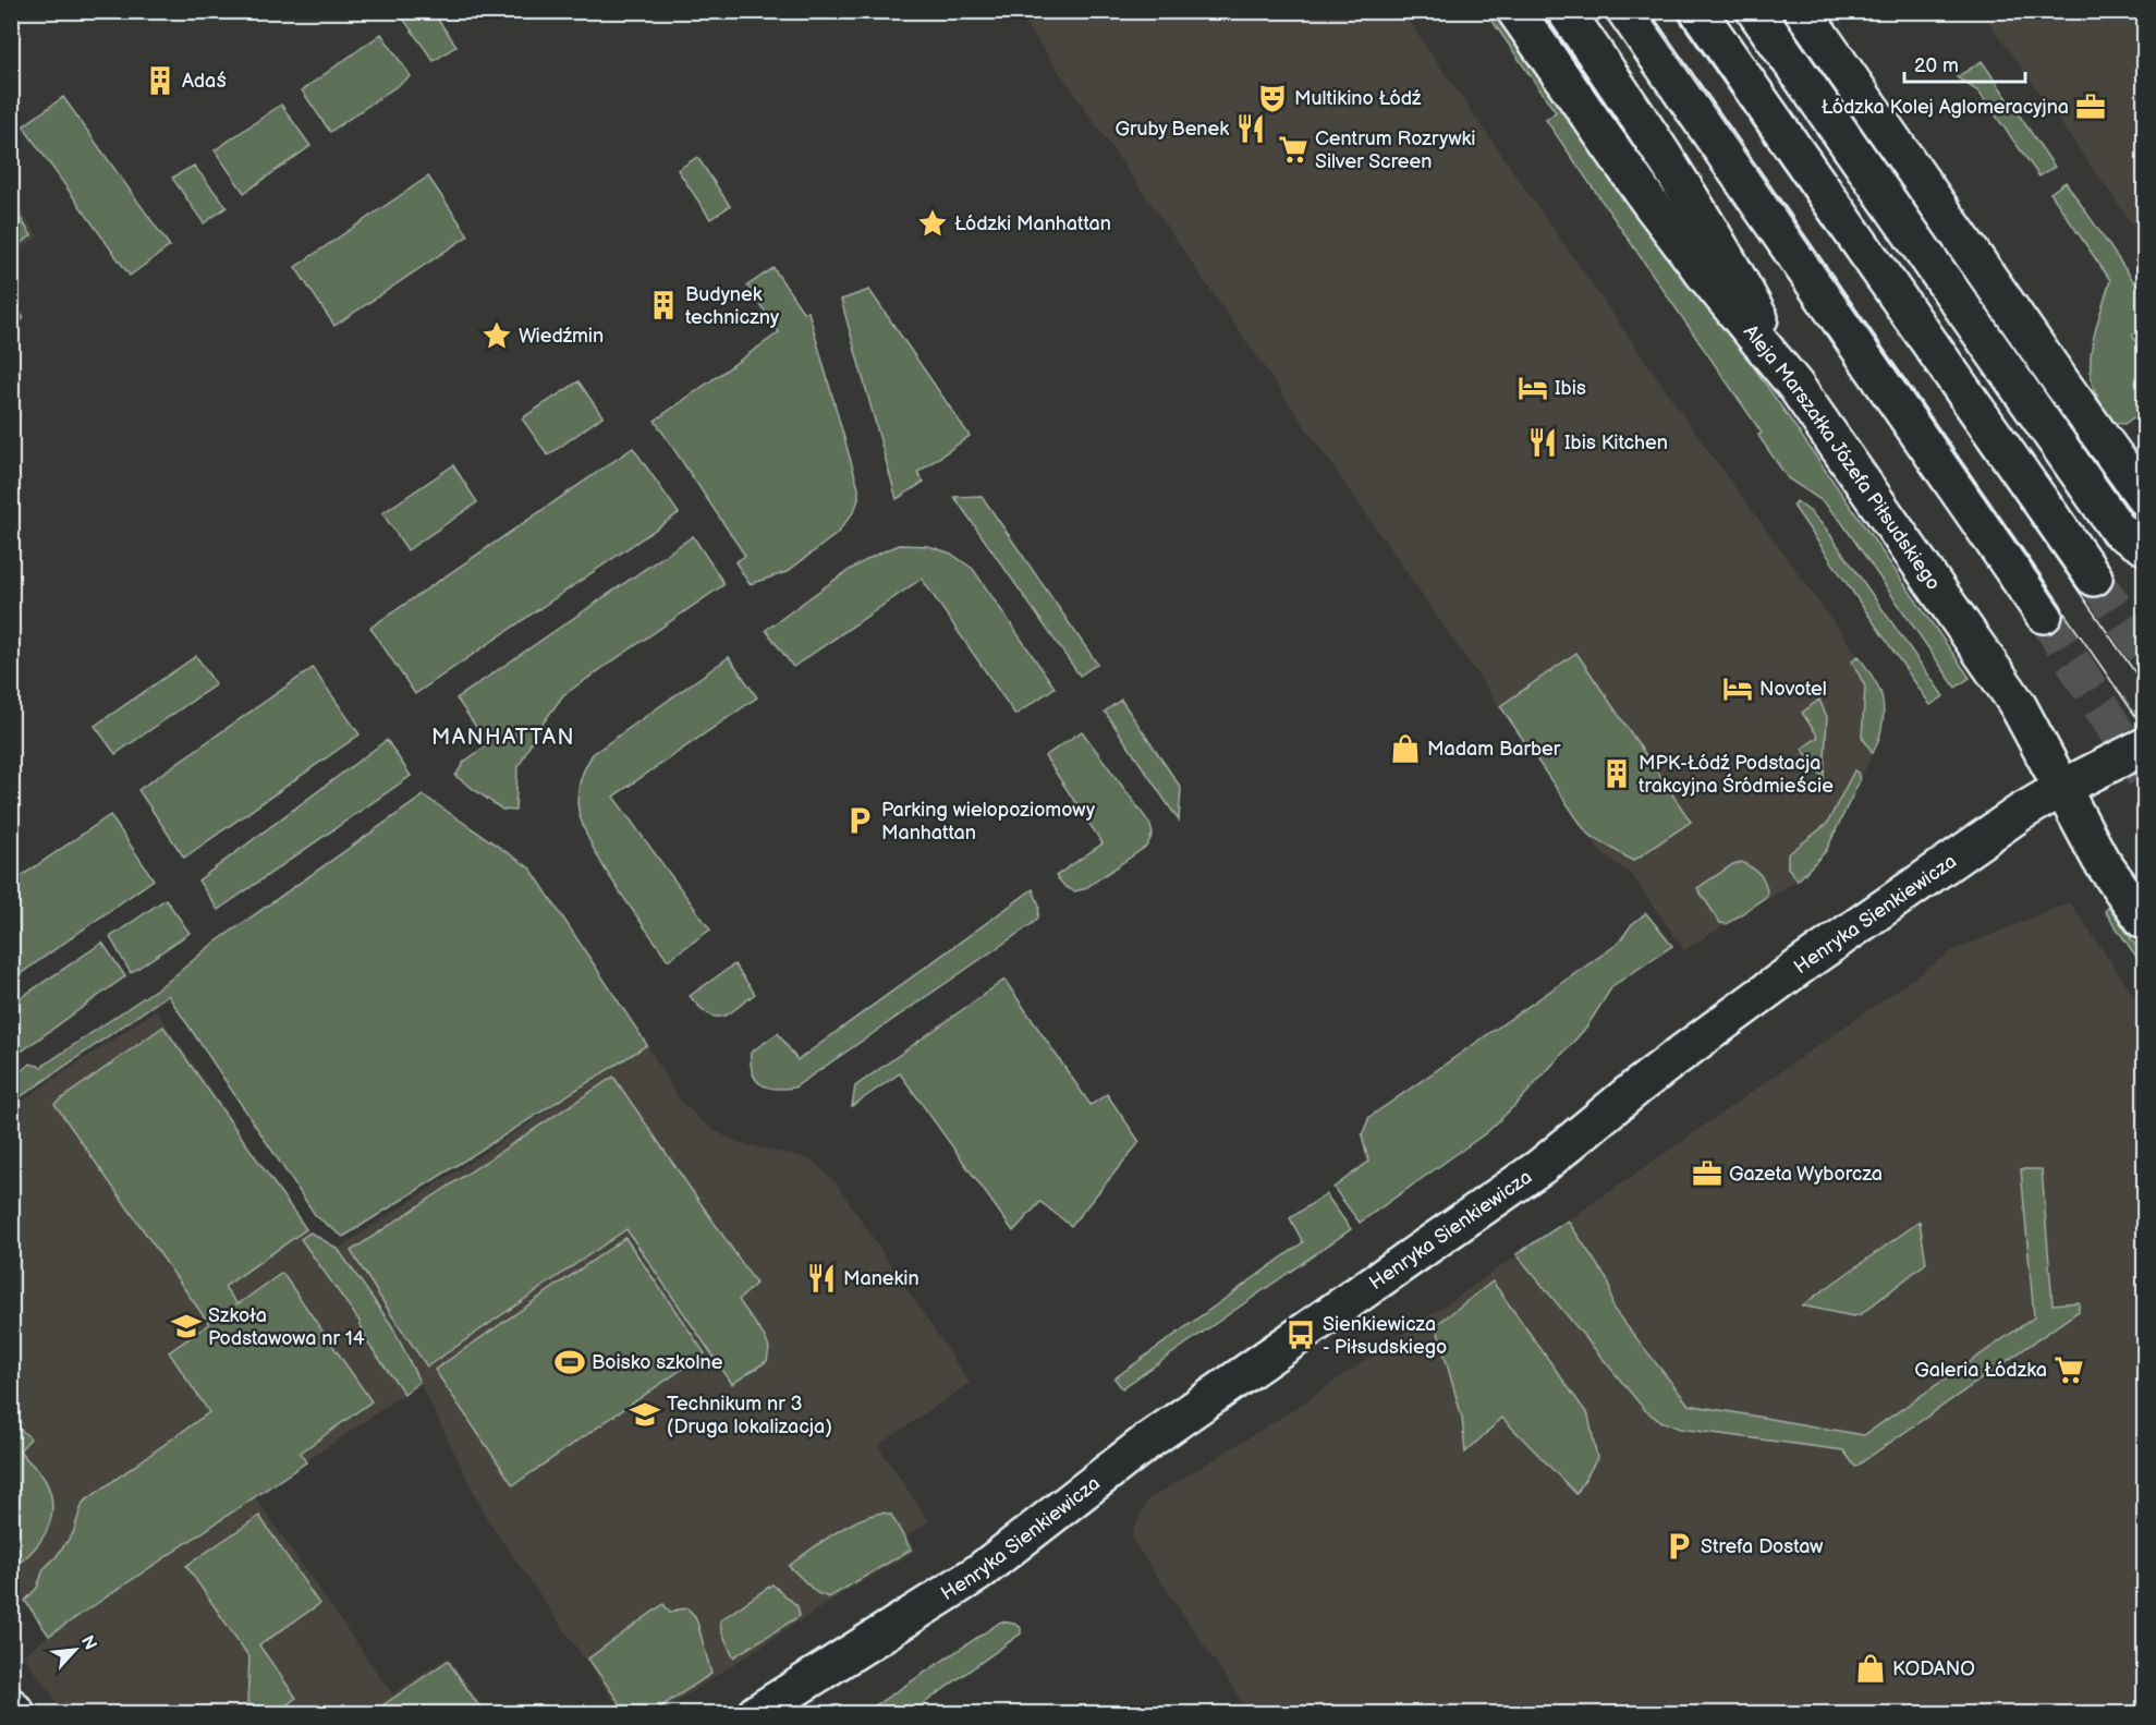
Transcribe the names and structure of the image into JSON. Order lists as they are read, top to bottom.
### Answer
{
  "streets": {
    "main road": ["Aleja Marszałka Józefa Piłsudskiego", "Henryka Sienkiewicza"]
  },
  "crossings": [
    ["Aleja Marszałka Józefa Piłsudskiego", "Henryka Sienkiewicza"]
  ],
  "districts": ["MANHATTAN"],
  "places": {
    "building": ["Adaś", "Budynek techniczny", "MPK-Łódź Podstacja trakcyjna Śródmieście"],
    "theatre": ["Multikino Łódź"],
    "office": ["Łódzka Kolej Aglomeracyjna", "Gazeta Wyborcza"],
    "restaurant": ["Gruby Benek", "Ibis Kitchen", "Manekin"],
    "supermarket": ["Centrum Rozrywki Silver Screen", "Galeria Łódzka"],
    "place": ["Łódzki Manhattan", "Wiedźmin"],
    "hotel": ["Ibis", "Novotel"],
    "shop": ["Madam Barber", "KODANO"],
    "parking": ["Parking wielopoziomowy Manhattan", "Strefa Dostaw"],
    "school or university": ["Szkoła Podstawowa nr 14", "Technikum nr 3 (Druga lokalizacja)"],
    "bus stop": ["Sienkiewicza - Piłsudskiego"],
    "sports": ["Boisko szkolne"]
  },
  "scale_bar": "20 m",
  "north": "top right"
}
